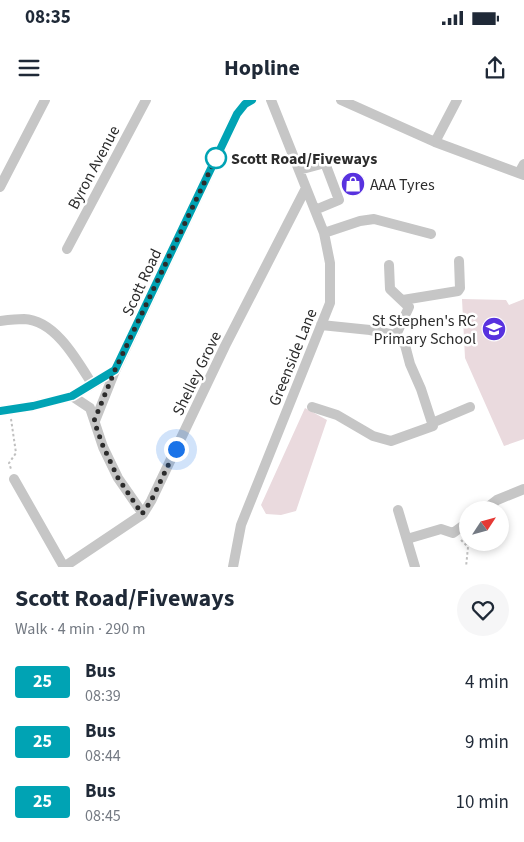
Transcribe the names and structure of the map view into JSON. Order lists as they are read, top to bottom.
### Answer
{
  "streets": {
    "street": [
      "Byron Avenue",
      "Scott Road",
      "Greenside Lane",
      "Shelley Grove"
    ]
  },
  "crossings": [
    ["Greenside Lane", "Shelley Grove"]
  ],
  "places": {
    "other": ["Scott Road/Fiveways"],
    "shop": ["AAA Tyres"],
    "school or university": ["St Stephen's RC Primary School"]
  },
  "lines": ["bus line 25"],
  "north": "top right",
  "page": {
    "status": "08:35",
    "header": "Hopline",
    "heading": ["Scott Road/Fiveways", "Walk · 4 min · 290 m"],
    "list": [
      {
        "mark": "25",
        "name": "Bus",
        "note": "08:39",
        "value": "4 min"
      },
      {
        "mark": "25",
        "name": "Bus",
        "note": "08:44",
        "value": "9 min"
      },
      {
        "mark": "25",
        "name": "Bus",
        "note": "08:45",
        "value": "10 min"
      }
    ]
  }
}
